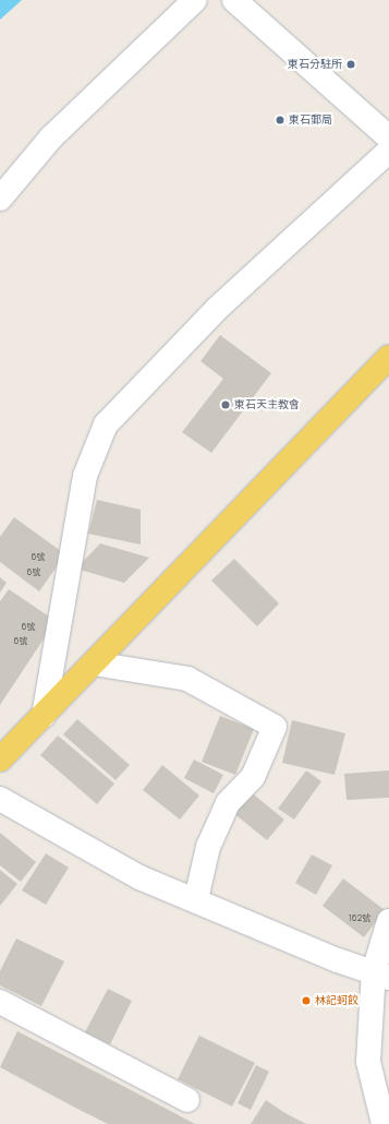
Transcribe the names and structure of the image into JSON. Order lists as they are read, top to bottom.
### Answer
{
  "places": [
    "東石分駐所",
    "東石郵局",
    "東石天主教會",
    "林記蚵餃"
  ],
  "house_numbers": [
    "6號",
    "6號",
    "6號",
    "6號",
    "162號"
  ]
}
